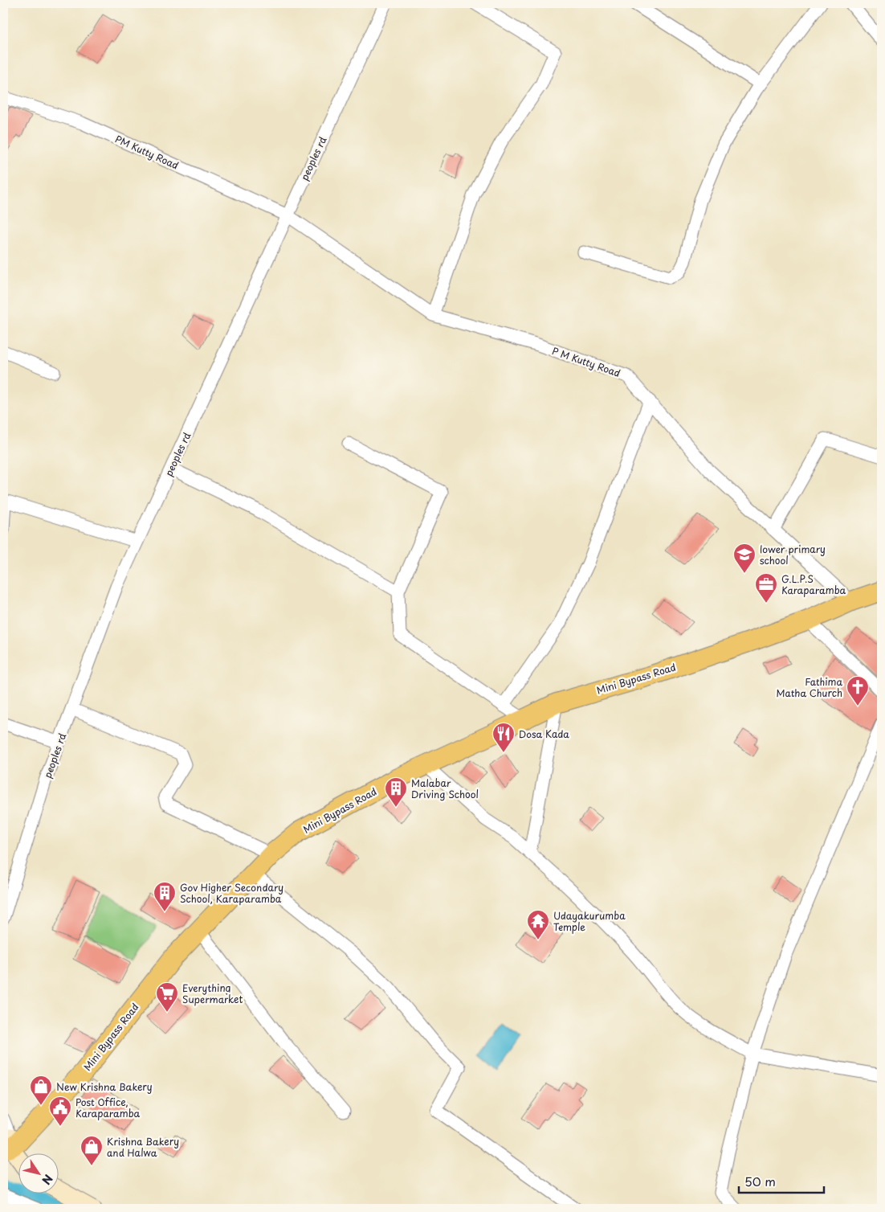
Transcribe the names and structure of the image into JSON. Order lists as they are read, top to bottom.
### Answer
{
  "streets": {
    "main road": ["Mini Bypass Road"],
    "street": ["PM Kutty Road", "peoples rd", "P M Kutty Road"]
  },
  "crossings": [
    ["PM Kutty Road", "peoples rd"],
    ["PM Kutty Road", "P M Kutty Road"],
    ["peoples rd", "P M Kutty Road"],
    ["P M Kutty Road", "Mini Bypass Road"]
  ],
  "places": {
    "school or university": ["lower primary school"],
    "office": ["G.L.P.S Karaparamba"],
    "church": ["Fathima Matha Church"],
    "restaurant": ["Dosa Kada"],
    "building": ["Malabar Driving School", "Gov Higher Secondary School, Karaparamba"],
    "temple": ["Udayakurumba Temple"],
    "supermarket": ["Everything Supermarket"],
    "shop": ["New Krishna Bakery", "Krishna Bakery and Halwa"],
    "public building": ["Post Office, Karaparamba"]
  },
  "scale_bar": "50 m",
  "north": "bottom right"
}
